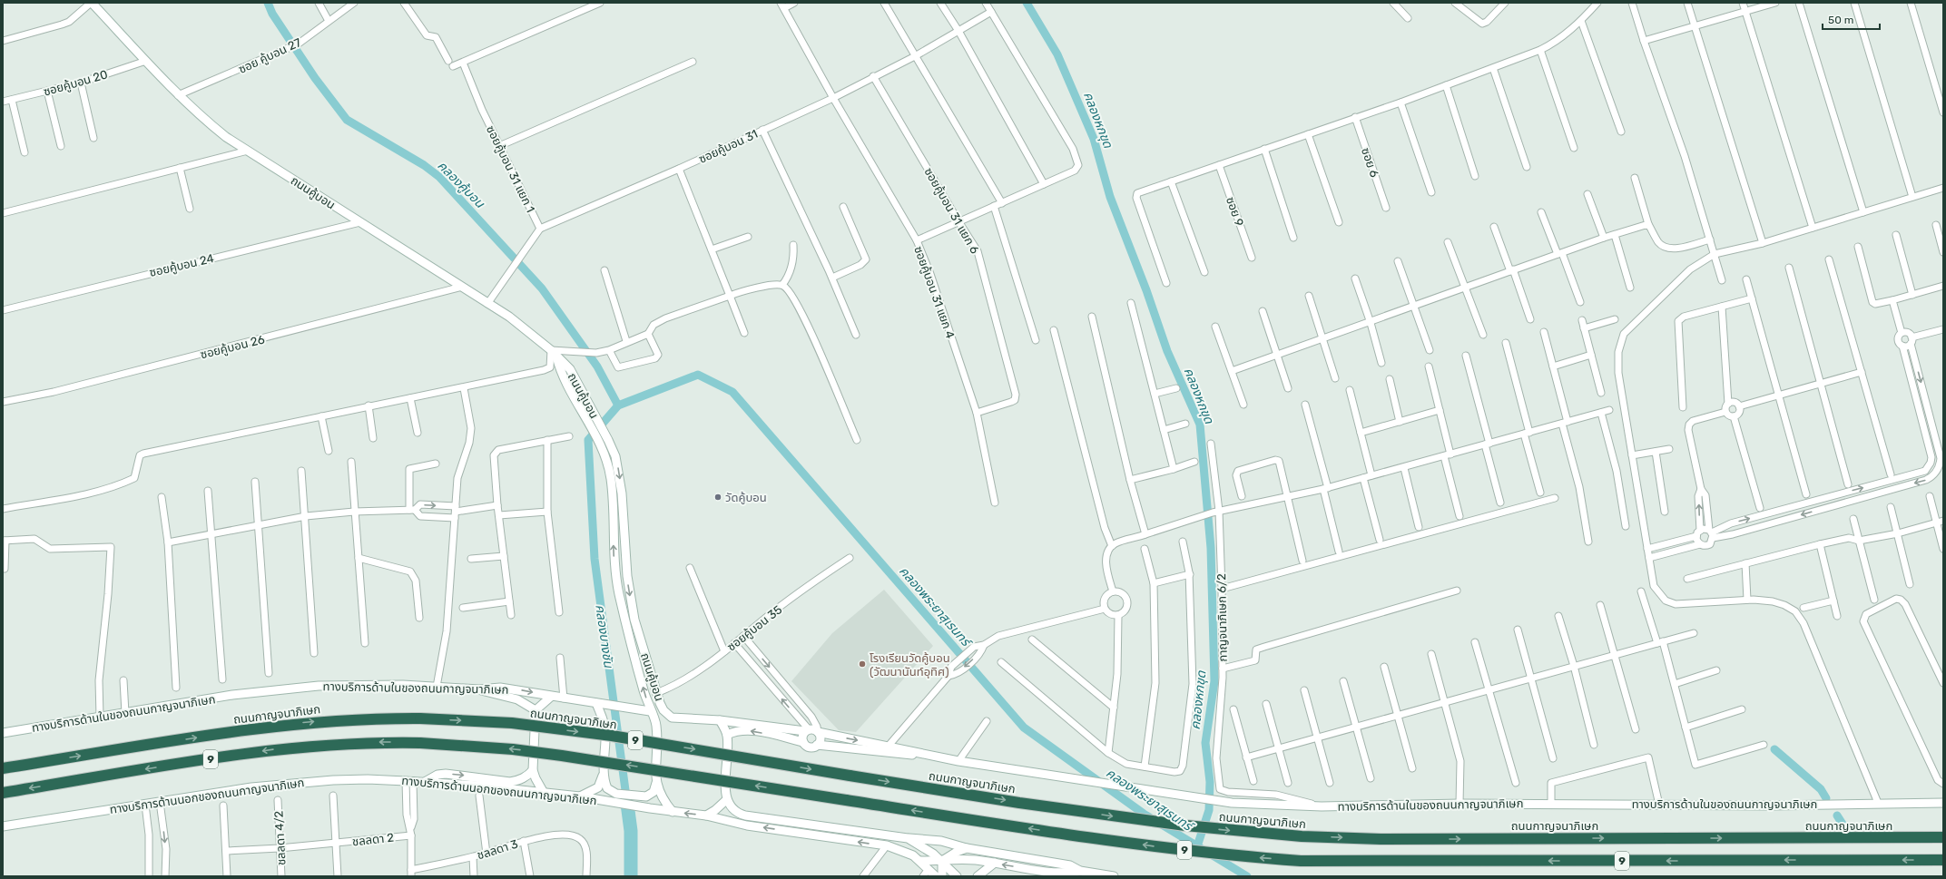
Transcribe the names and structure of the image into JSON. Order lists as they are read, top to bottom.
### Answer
{
  "streets": {
    "highway": ["ถนนกาญจนาภิเษก", "9"],
    "main road": ["ถนนคู้บอน", "ทางบริการด้านในของถนนกาญจนาภิเษก", "ทางบริการด้านนอกของถนนกาญจนาภิเษก"],
    "street": [
      "ซอย คู้บอน 27",
      "ซอยคู้บอน 20",
      "ซอยคู้บอน 31",
      "ซอย 6",
      "ซอยคู้บอน 31 แยก 1",
      "ซอยคู้บอน 31 แยก 6",
      "ซอย 9",
      "ซอยคู้บอน 24",
      "ซอยคู้บอน 31 แยก 4",
      "ซอยคู้บอน 26",
      "กาญจนาภิเษก 6/2",
      "ซอยคู้บอน 35",
      "ชลลดา 4/2",
      "ชลลดา 2",
      "ชลลดา 3"
    ]
  },
  "crossings": [
    ["ซอย คู้บอน 27", "ถนนคู้บอน"],
    ["ซอยคู้บอน 20", "ถนนคู้บอน"],
    ["ซอยคู้บอน 31", "ซอยคู้บอน 31 แยก 1"],
    ["ซอยคู้บอน 31", "ซอยคู้บอน 31 แยก 6"],
    ["ซอยคู้บอน 31", "ซอยคู้บอน 31 แยก 4"],
    ["ถนนคู้บอน", "ซอยคู้บอน 24"],
    ["ถนนคู้บอน", "ซอยคู้บอน 26"],
    ["ถนนคู้บอน", "ซอยคู้บอน 35"],
    ["ถนนคู้บอน", "ทางบริการด้านในของถนนกาญจนาภิเษก"],
    ["ถนนคู้บอน", "ทางบริการด้านนอกของถนนกาญจนาภิเษก"],
    ["ซอยคู้บอน 31 แยก 6", "ซอยคู้บอน 31 แยก 4"],
    ["กาญจนาภิเษก 6/2", "ทางบริการด้านในของถนนกาญจนาภิเษก"],
    ["ทางบริการด้านในของถนนกาญจนาภิเษก", "ทางบริการด้านนอกของถนนกาญจนาภิเษก"],
    ["ชลลดา 4/2", "ชลลดา 2"]
  ],
  "water": [
    "คลองหกขุด",
    "คลองคู้บอน",
    "คลองพระยาสุเรนทร์",
    "คลองบางชัน"
  ],
  "places": ["วัดคู้บอน", "โรงเรียนวัดคู้บอน (วัฒนานันท์อุทิศ)"],
  "scale_bar": "50 m"
}
